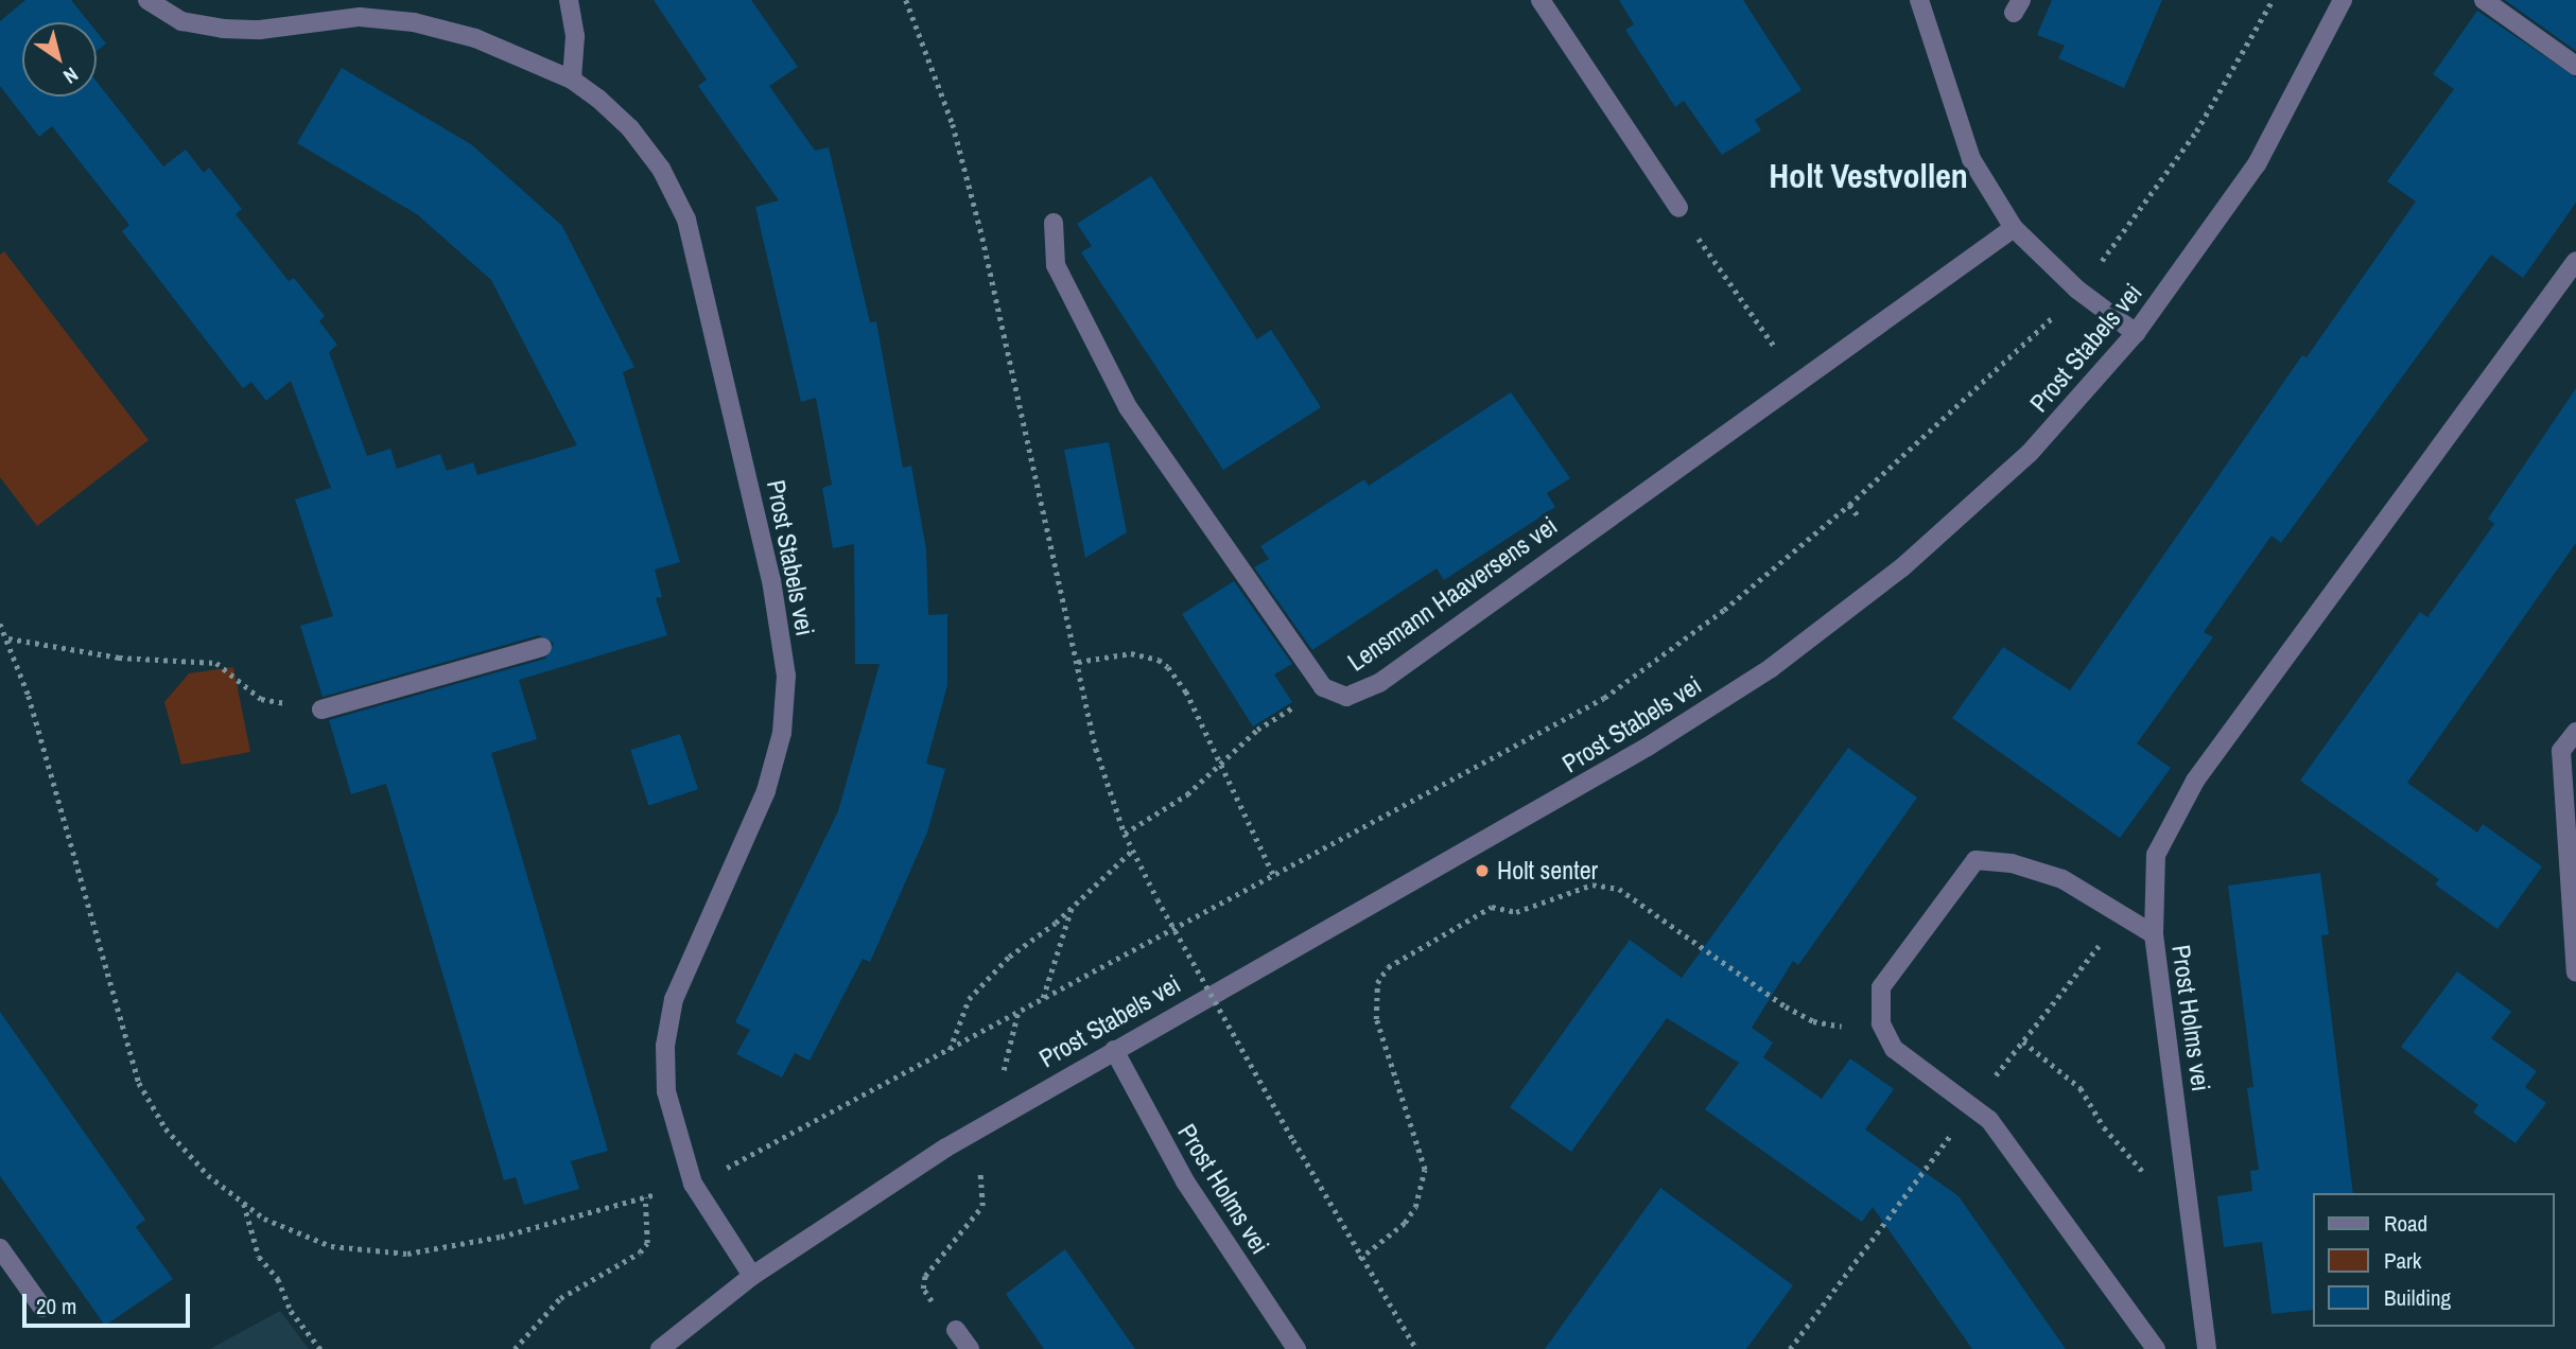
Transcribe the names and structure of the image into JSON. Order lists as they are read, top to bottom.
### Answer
{
  "streets": {
    "street": ["Prost Stabels vei", "Lensmann Haaversens vei", "Prost Holms vei"]
  },
  "crossings": [
    ["Prost Stabels vei", "Prost Holms vei"]
  ],
  "districts": ["Holt Vestvollen"],
  "places": ["Holt senter"],
  "legend": ["Road", "Park", "Building"],
  "scale_bar": "20 m",
  "north": "bottom right"
}
